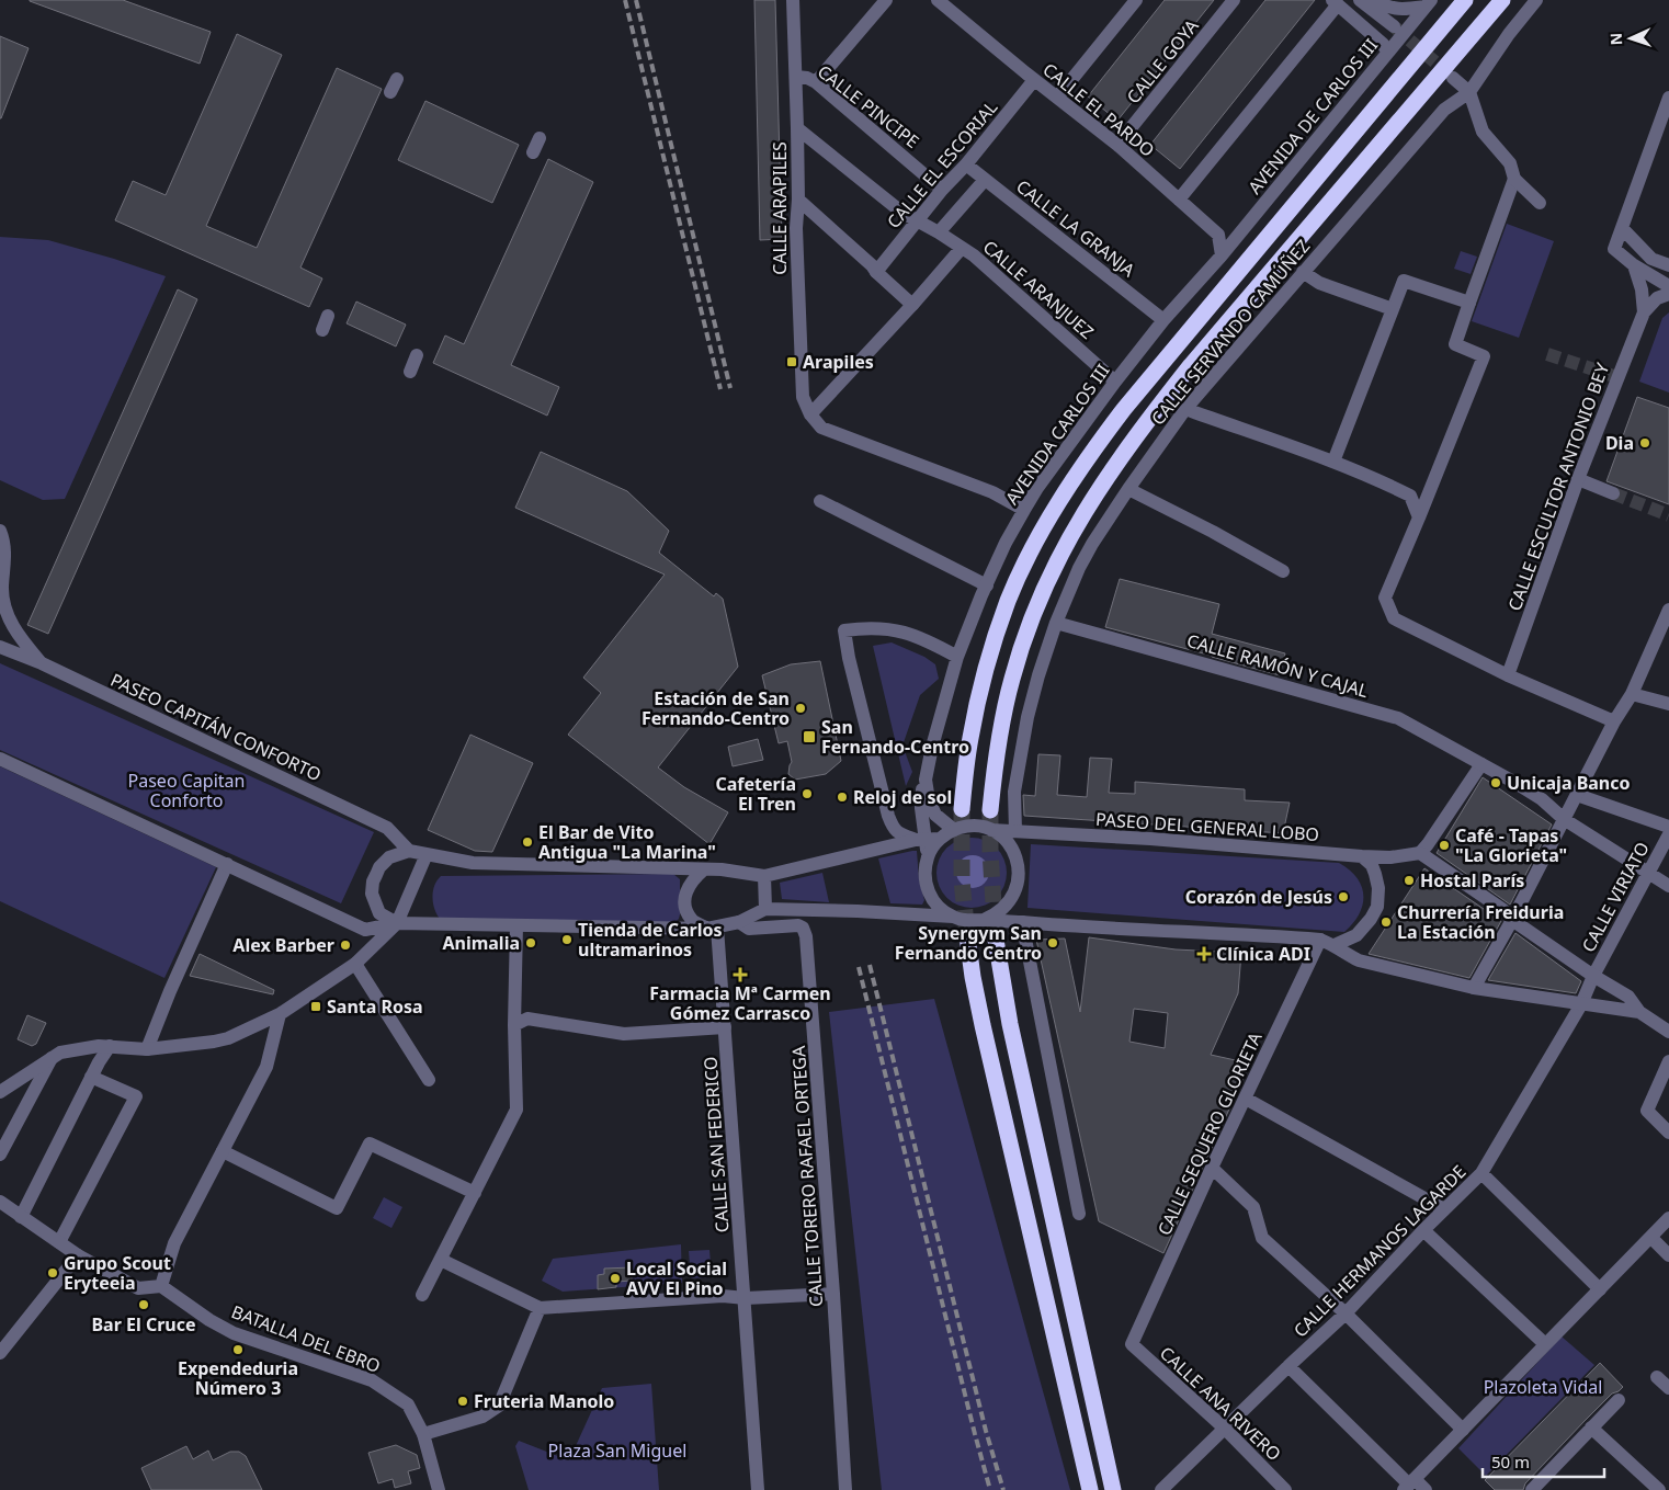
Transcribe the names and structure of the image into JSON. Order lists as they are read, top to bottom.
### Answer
{
  "streets": {
    "street": [
      "CALLE GOYA",
      "CALLE PINCIPE",
      "CALLE EL PARDO",
      "AVENIDA DE CARLOS III",
      "CALLE EL ESCORIAL",
      "CALLE ARAPILES",
      "CALLE LA GRANJA",
      "CALLE ARANJUEZ",
      "CALLE SERVANDO CAMÚÑEZ",
      "AVENIDA CARLOS III",
      "CALLE ESCULTOR ANTONIO BEY",
      "CALLE RAMÓN Y CAJAL",
      "PASEO CAPITÁN CONFORTO",
      "PASEO DEL GENERAL LOBO",
      "CALLE VIRIATO",
      "CALLE SEQUERO GLORIETA",
      "CALLE SAN FEDERICO",
      "CALLE TORERO RAFAEL ORTEGA",
      "CALLE HERMANOS LAGARDE",
      "BATALLA DEL EBRO",
      "CALLE ANA RIVERO"
    ]
  },
  "crossings": [
    ["CALLE GOYA", "CALLE EL PARDO"],
    ["CALLE PINCIPE", "CALLE EL ESCORIAL"],
    ["CALLE PINCIPE", "CALLE ARAPILES"],
    ["CALLE EL PARDO", "AVENIDA DE CARLOS III"],
    ["CALLE EL PARDO", "CALLE EL ESCORIAL"],
    ["CALLE EL PARDO", "AVENIDA CARLOS III"],
    ["AVENIDA DE CARLOS III", "AVENIDA CARLOS III"],
    ["CALLE EL ESCORIAL", "CALLE LA GRANJA"],
    ["CALLE EL ESCORIAL", "CALLE ARANJUEZ"],
    ["CALLE ARAPILES", "CALLE ARANJUEZ"],
    ["CALLE LA GRANJA", "AVENIDA CARLOS III"],
    ["CALLE ARANJUEZ", "AVENIDA CARLOS III"],
    ["CALLE SERVANDO CAMÚÑEZ", "CALLE RAMÓN Y CAJAL"],
    ["CALLE SERVANDO CAMÚÑEZ", "PASEO DEL GENERAL LOBO"],
    ["AVENIDA CARLOS III", "PASEO DEL GENERAL LOBO"],
    ["CALLE RAMÓN Y CAJAL", "CALLE VIRIATO"],
    ["CALLE VIRIATO", "CALLE HERMANOS LAGARDE"],
    ["CALLE SEQUERO GLORIETA", "CALLE ANA RIVERO"],
    ["CALLE SAN FEDERICO", "CALLE TORERO RAFAEL ORTEGA"],
    ["CALLE HERMANOS LAGARDE", "CALLE ANA RIVERO"]
  ],
  "parks": ["Paseo Capitan Conforto", "Plazoleta Vidal", "Plaza San Miguel"],
  "places": {
    "transit": ["Arapiles", "San Fernando-Centro", "Santa Rosa"],
    "other": [
      "Dia",
      "Estación de San Fernando-Centro",
      "Unicaja Banco",
      "Cafetería El Tren",
      "Reloj de sol",
      "El Bar de Vito Antigua \"La Marina\"",
      "Café - Tapas \"La Glorieta\"",
      "Hostal París",
      "Corazón de Jesús",
      "Churrería Freiduria La Estación",
      "Tienda de Carlos ultramarinos",
      "Animalia",
      "Synergym San Fernando Centro",
      "Alex Barber",
      "Grupo Scout Eryteeia",
      "Local Social AVV El Pino",
      "Bar El Cruce",
      "Expendeduria Número 3",
      "Fruteria Manolo"
    ],
    "health": ["Clínica ADI", "Farmacia Mª Carmen Gómez Carrasco"]
  },
  "scale_bar": "50 m",
  "north": "left"
}
